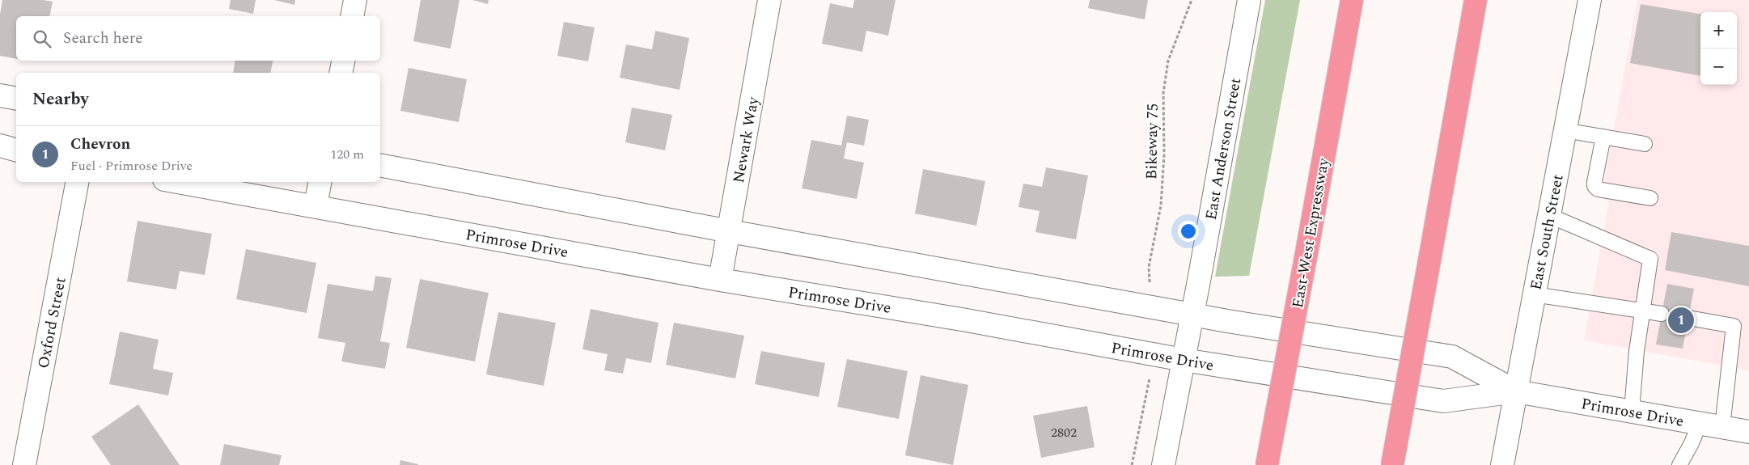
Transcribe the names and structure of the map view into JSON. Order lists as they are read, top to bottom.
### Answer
{
  "streets": {
    "highway": ["East-West Expressway"],
    "street": [
      "Newark Way",
      "East Anderson Street",
      "East South Street",
      "Primrose Drive",
      "Oxford Street"
    ],
    "path": ["Bikeway 75"]
  },
  "crossings": [
    ["Newark Way", "Primrose Drive"],
    ["East Anderson Street", "Primrose Drive"],
    ["East South Street", "Primrose Drive"]
  ],
  "house_numbers": ["2802"],
  "page": {
    "map_buttons": ["+", "−"],
    "search": "Search here",
    "heading": "Nearby",
    "list": [
      {
        "mark": "1",
        "name": "Chevron",
        "note": "Fuel · Primrose Drive",
        "value": "120 m"
      }
    ],
    "pins": "1"
  }
}
